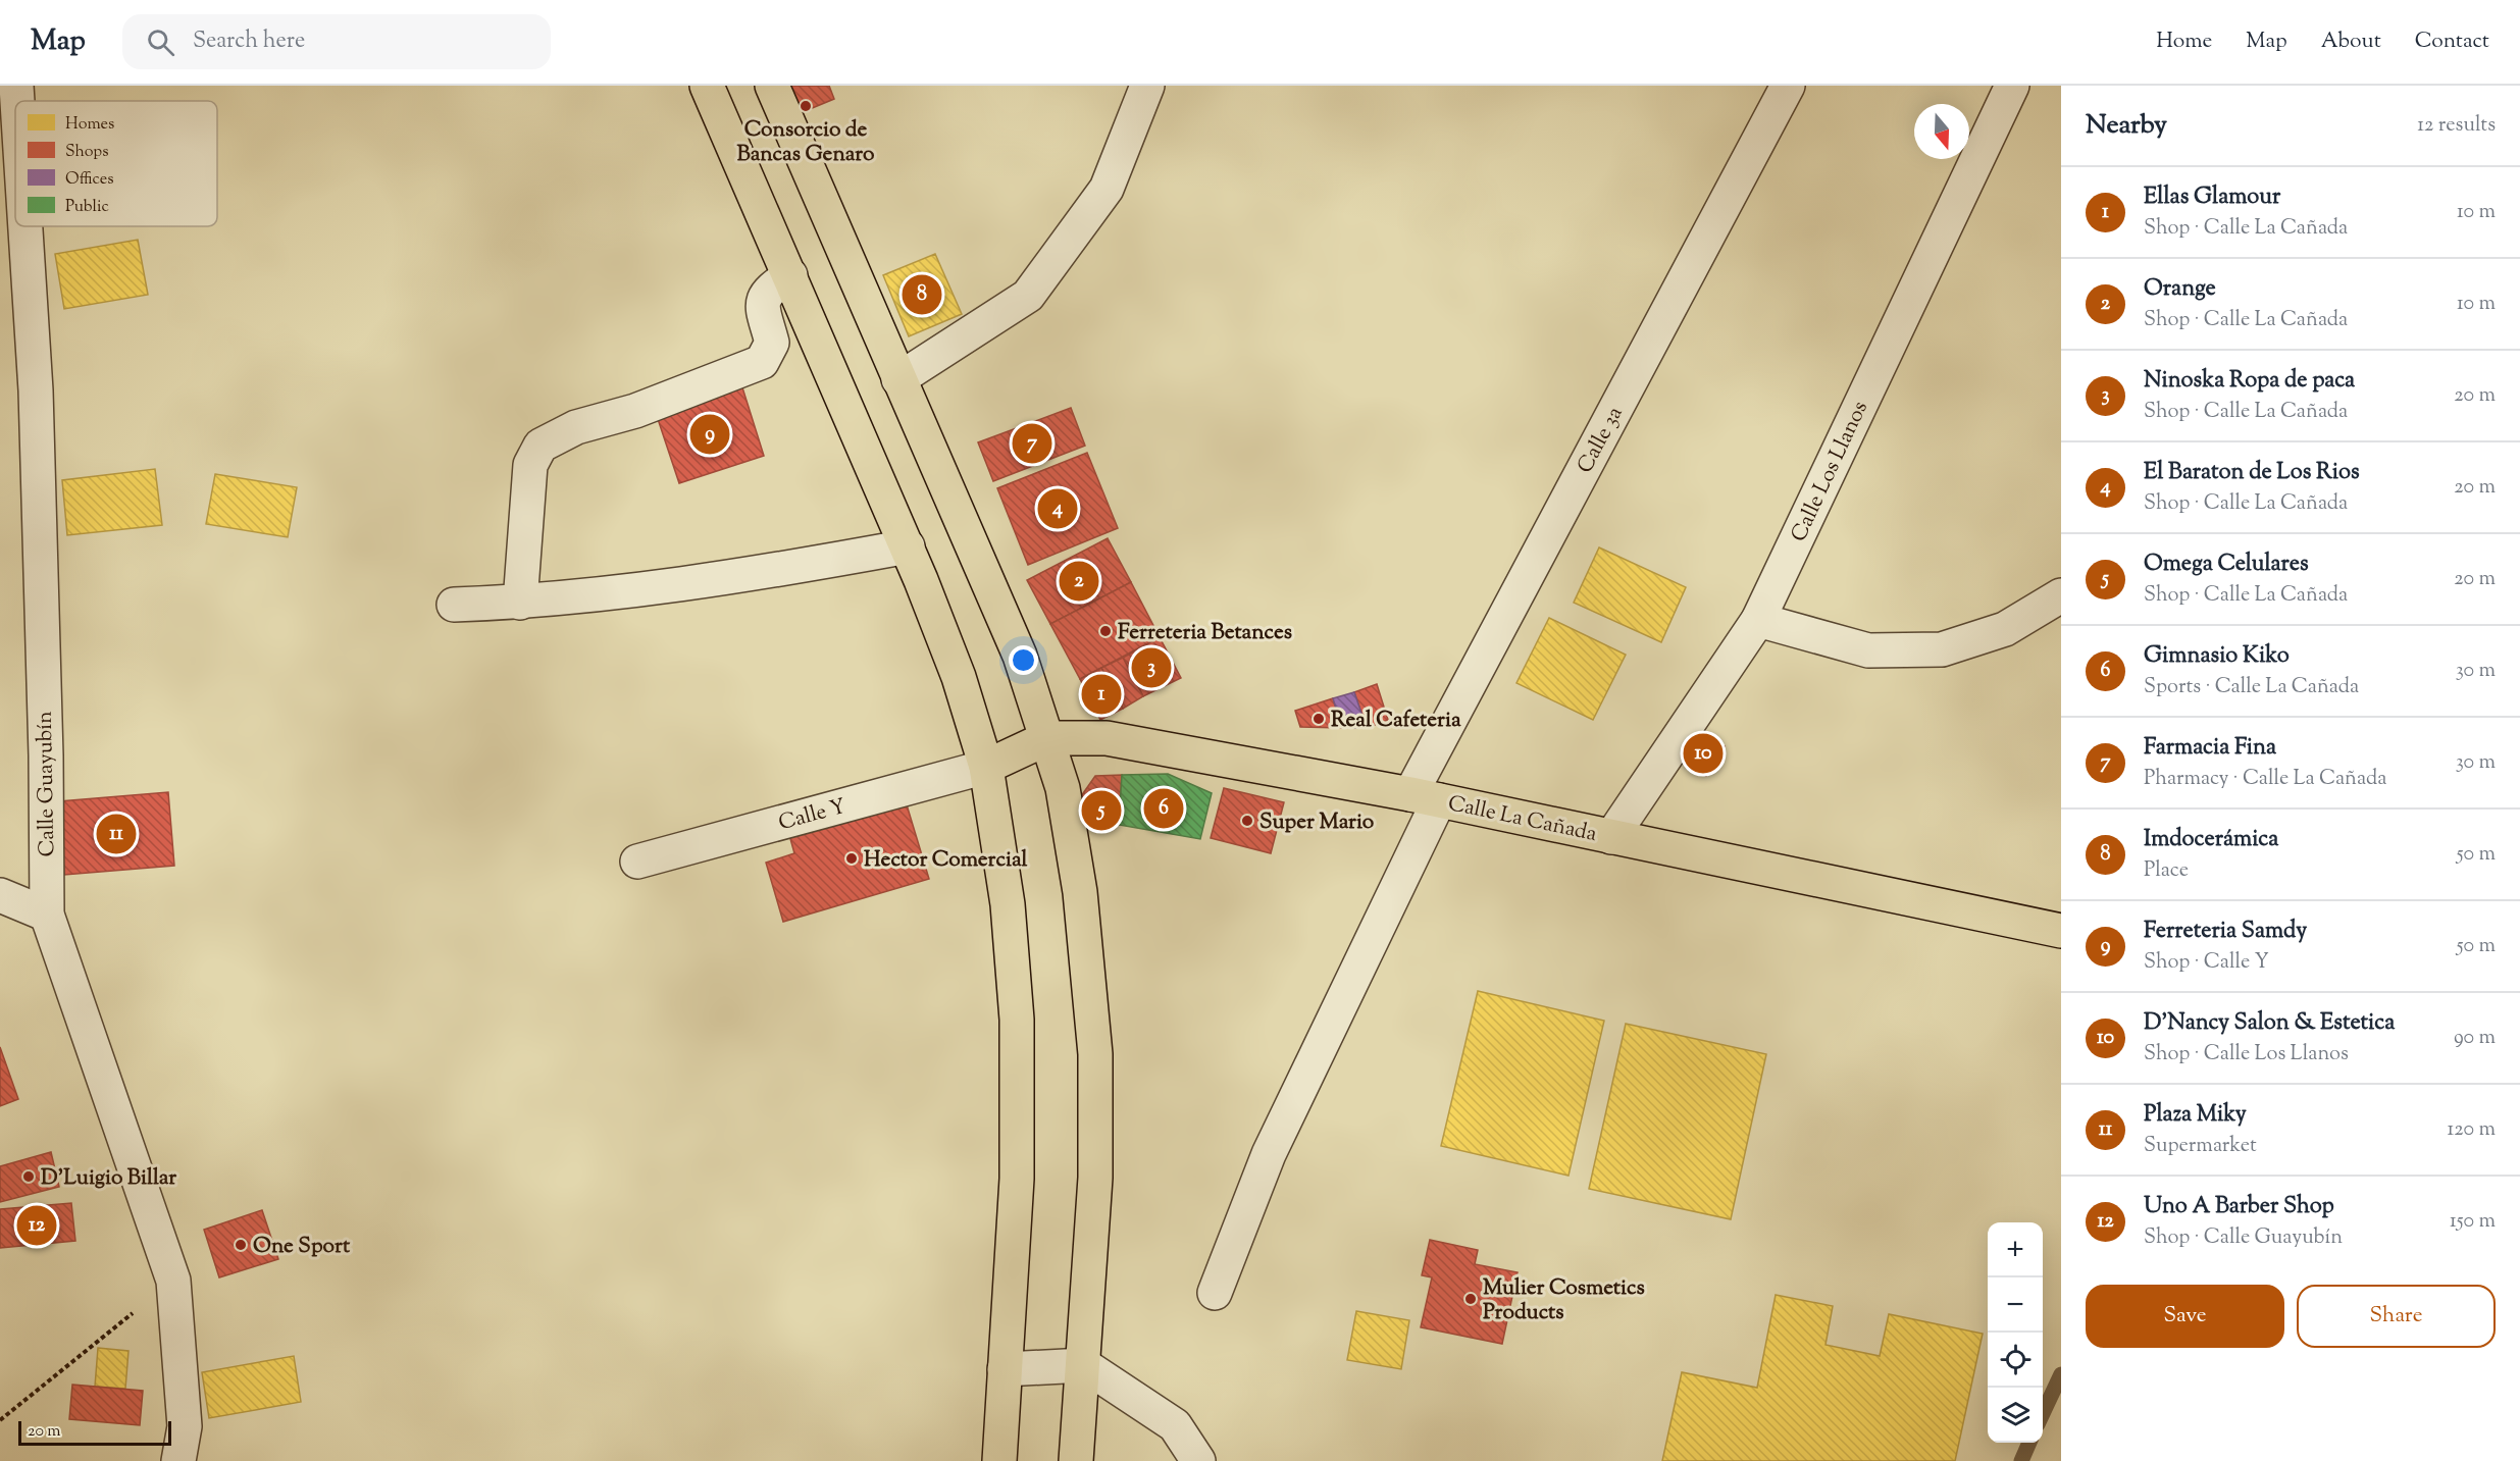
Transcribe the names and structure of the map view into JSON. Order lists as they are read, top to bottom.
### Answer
{
  "streets": {
    "main road": ["Calle La Cañada"],
    "street": [
      "Calle 3a",
      "Calle Los Llanos",
      "Calle Guayubín",
      "Calle Y"
    ]
  },
  "crossings": [
    ["Calle 3a", "Calle La Cañada"],
    ["Calle Los Llanos", "Calle La Cañada"],
    ["Calle Y", "Calle La Cañada"]
  ],
  "places": [
    "Consorcio de Bancas Genaro",
    "Ferreteria Betances",
    "Real Cafeteria",
    "Super Mario",
    "Hector Comercial",
    "D'Luigio Billar",
    "One Sport",
    "Mulier Cosmetics Products"
  ],
  "legend": [
    "Homes",
    "Shops",
    "Offices",
    "Public"
  ],
  "scale_bar": "20 m",
  "north": "bottom",
  "page": {
    "header": "Map",
    "search": "Search here",
    "nav": [
      "Home",
      "Map",
      "About",
      "Contact"
    ],
    "heading": ["Nearby", "12 results"],
    "list": [
      {
        "mark": "1",
        "name": "Ellas Glamour",
        "note": "Shop · Calle La Cañada",
        "value": "10 m"
      },
      {
        "mark": "2",
        "name": "Orange",
        "note": "Shop · Calle La Cañada",
        "value": "10 m"
      },
      {
        "mark": "3",
        "name": "Ninoska Ropa de paca",
        "note": "Shop · Calle La Cañada",
        "value": "20 m"
      },
      {
        "mark": "4",
        "name": "El Baraton de Los Rios",
        "note": "Shop · Calle La Cañada",
        "value": "20 m"
      },
      {
        "mark": "5",
        "name": "Omega Celulares",
        "note": "Shop · Calle La Cañada",
        "value": "20 m"
      },
      {
        "mark": "6",
        "name": "Gimnasio Kiko",
        "note": "Sports · Calle La Cañada",
        "value": "30 m"
      },
      {
        "mark": "7",
        "name": "Farmacia Fina",
        "note": "Pharmacy · Calle La Cañada",
        "value": "30 m"
      },
      {
        "mark": "8",
        "name": "Imdocerámica",
        "note": "Place",
        "value": "50 m"
      },
      {
        "mark": "9",
        "name": "Ferreteria Samdy",
        "note": "Shop · Calle Y",
        "value": "50 m"
      },
      {
        "mark": "10",
        "name": "D'Nancy Salon & Estetica",
        "note": "Shop · Calle Los Llanos",
        "value": "90 m"
      },
      {
        "mark": "11",
        "name": "Plaza Miky",
        "note": "Supermarket",
        "value": "120 m"
      },
      {
        "mark": "12",
        "name": "Uno A Barber Shop",
        "note": "Shop · Calle Guayubín",
        "value": "150 m"
      }
    ],
    "pins": [
      "8",
      "9",
      "7",
      "4",
      "2",
      "3",
      "1",
      "10",
      "6",
      "5",
      "11",
      "12"
    ],
    "map_buttons": ["+", "−"],
    "buttons": ["Save", "Share"],
    "scale": "20 m"
  }
}
